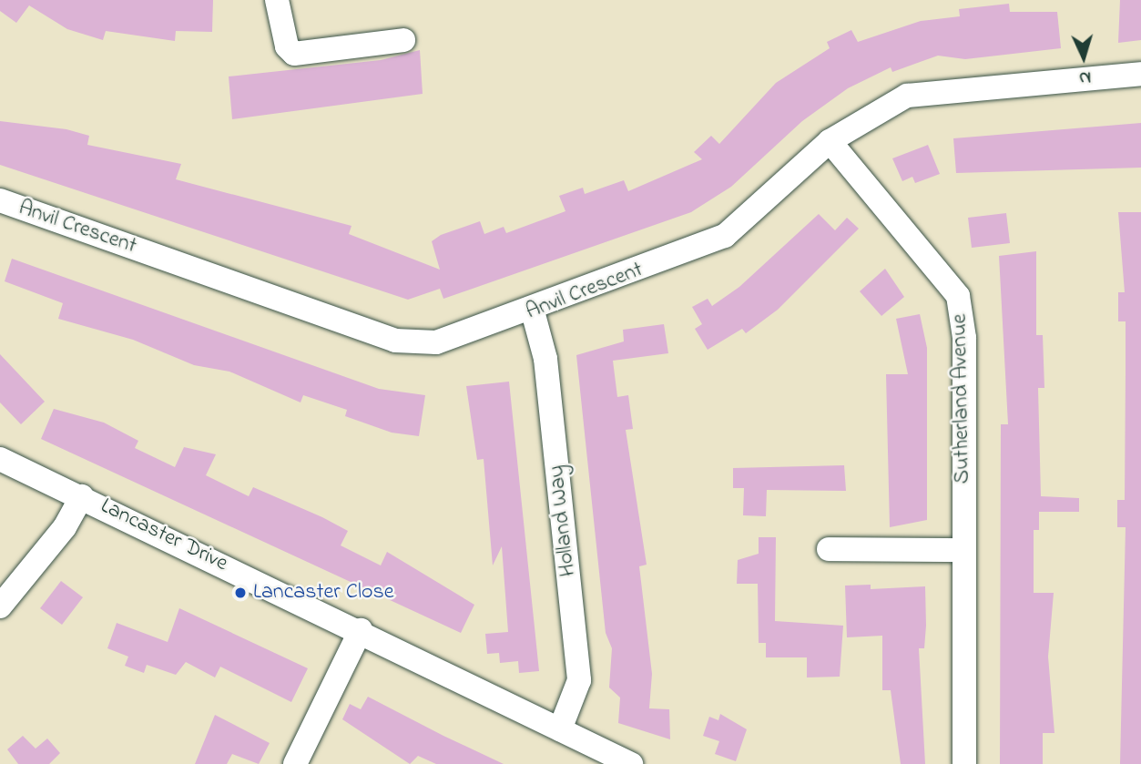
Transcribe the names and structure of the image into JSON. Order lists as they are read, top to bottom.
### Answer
{
  "streets": {
    "street": [
      "Anvil Crescent",
      "Sutherland Avenue",
      "Holland Way",
      "Lancaster Drive"
    ]
  },
  "crossings": [
    ["Anvil Crescent", "Sutherland Avenue"],
    ["Anvil Crescent", "Holland Way"],
    ["Holland Way", "Lancaster Drive"]
  ],
  "places": ["Lancaster Close"],
  "north": "bottom"
}
